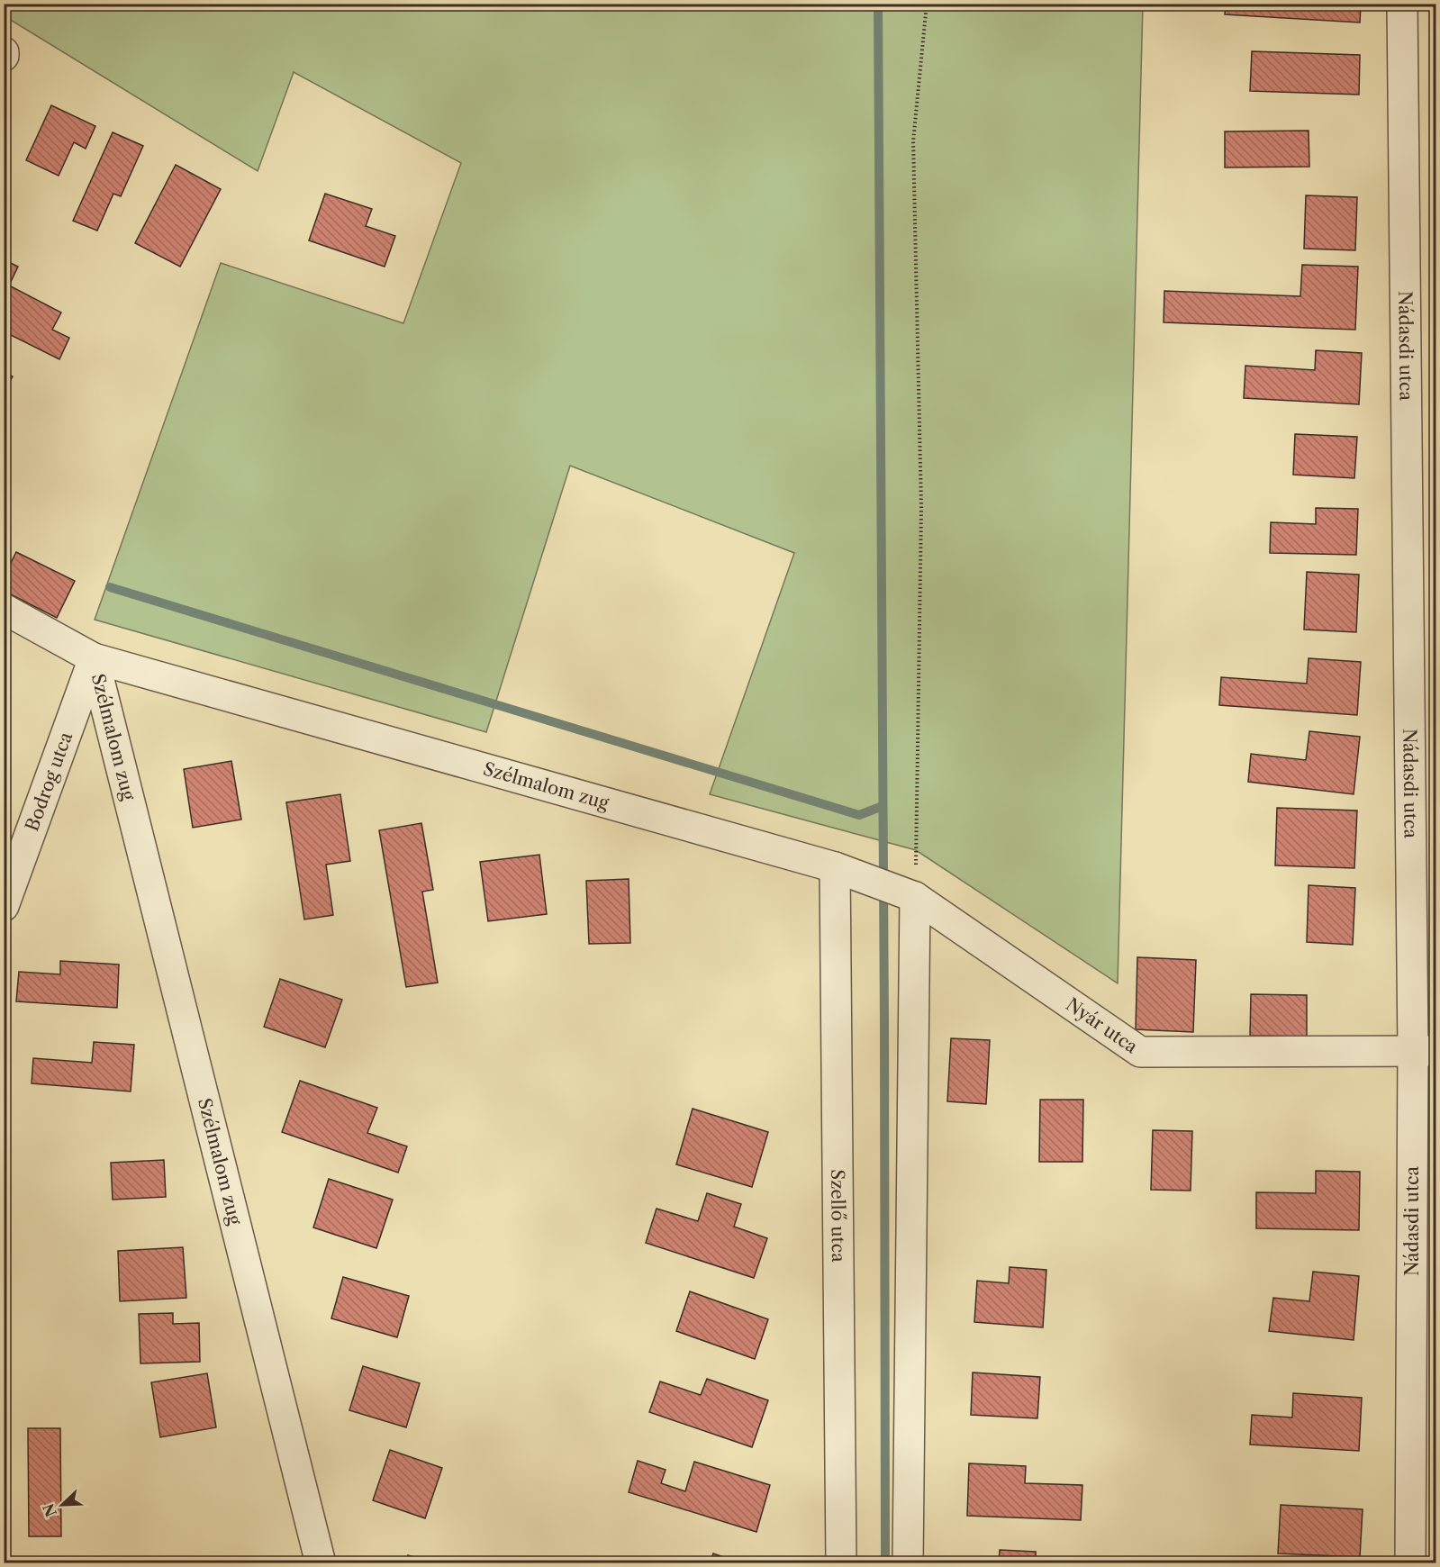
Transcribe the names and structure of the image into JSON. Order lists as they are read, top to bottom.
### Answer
{
  "streets": {
    "street": [
      "Nádasdi utca",
      "Szélmalom zug",
      "Bodrog utca",
      "Nyár utca",
      "Szellő utca"
    ]
  },
  "crossings": [
    ["Nádasdi utca", "Nyár utca"],
    ["Szélmalom zug", "Bodrog utca"],
    ["Szélmalom zug", "Nyár utca"],
    ["Szélmalom zug", "Szellő utca"],
    ["Nyár utca", "Szellő utca"]
  ],
  "north": "bottom left"
}
